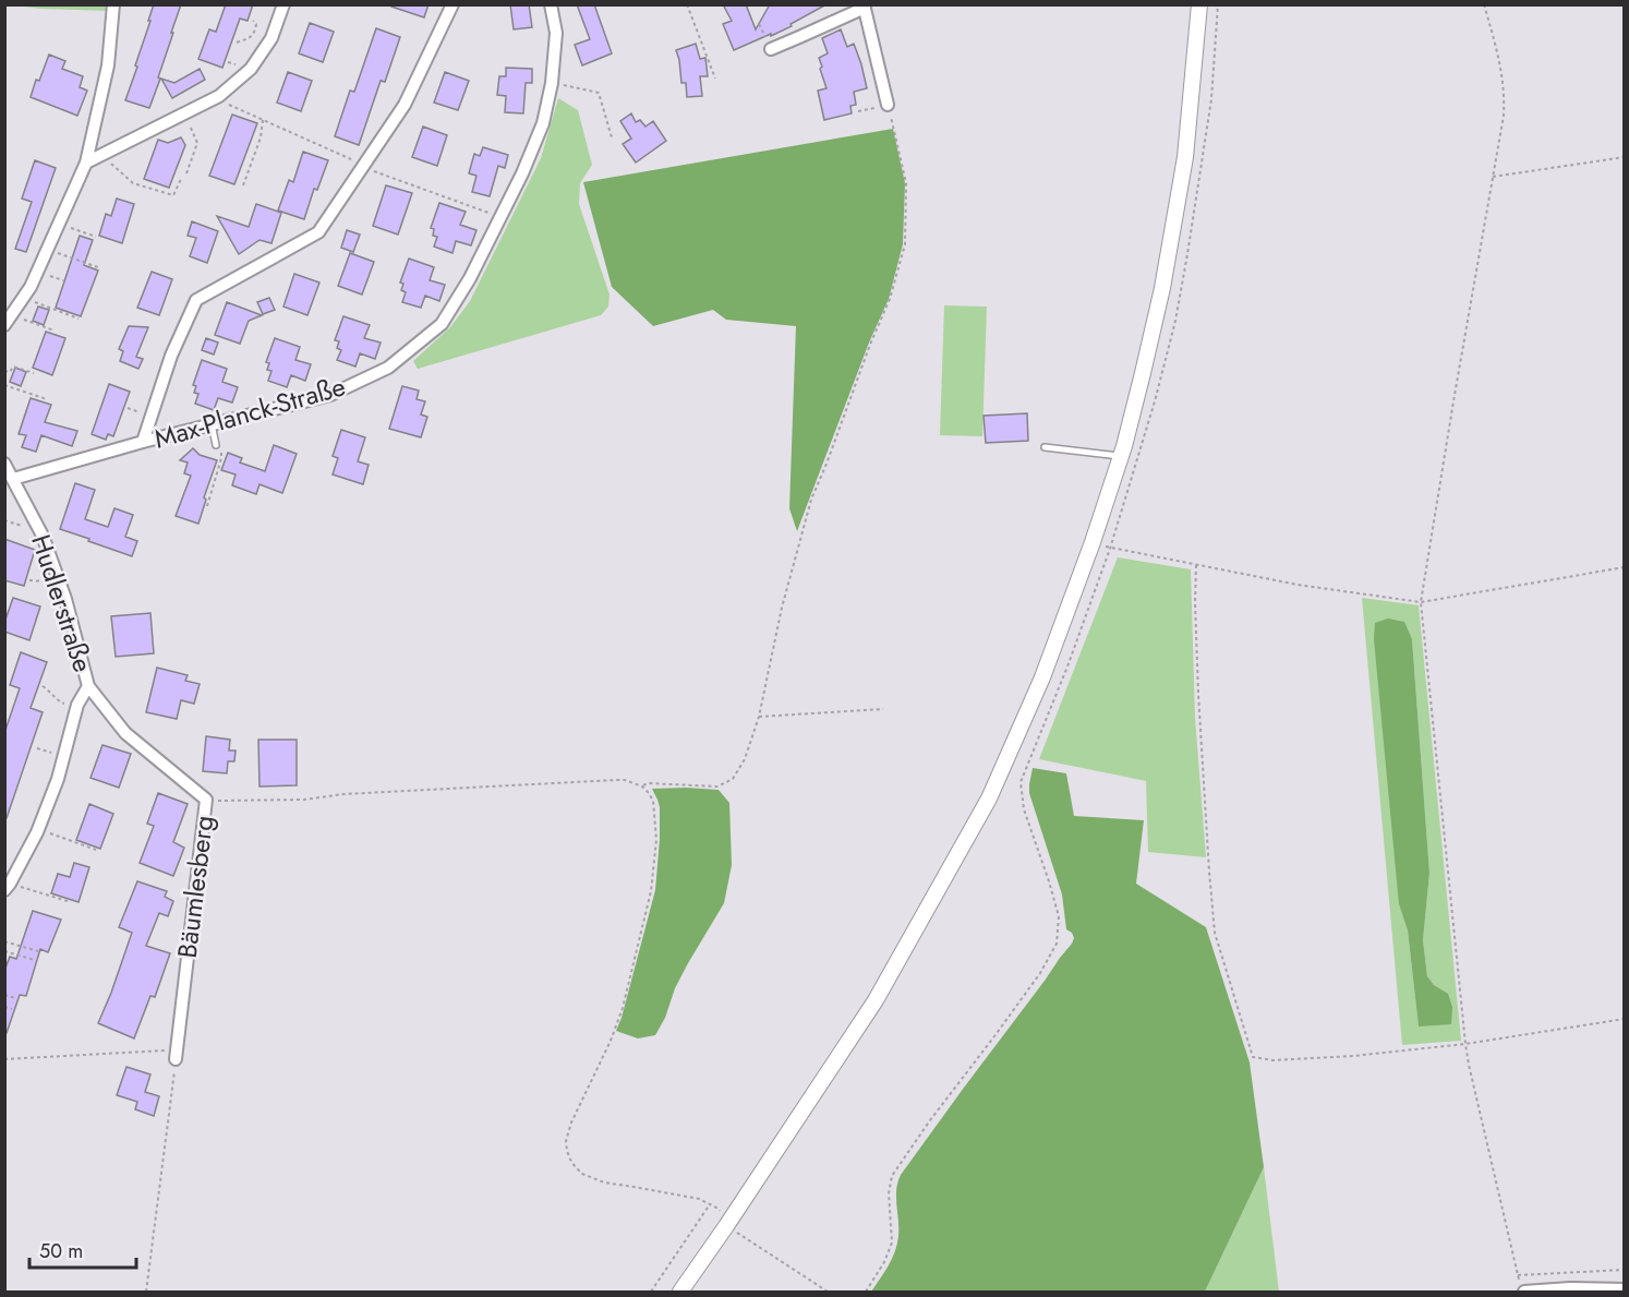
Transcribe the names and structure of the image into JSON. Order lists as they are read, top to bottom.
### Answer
{
  "streets": {
    "street": ["Max-Planck-Straße", "Hudlerstraße", "Bäumlesberg"]
  },
  "crossings": [
    ["Max-Planck-Straße", "Hudlerstraße"],
    ["Hudlerstraße", "Bäumlesberg"]
  ],
  "scale_bar": "50 m"
}
